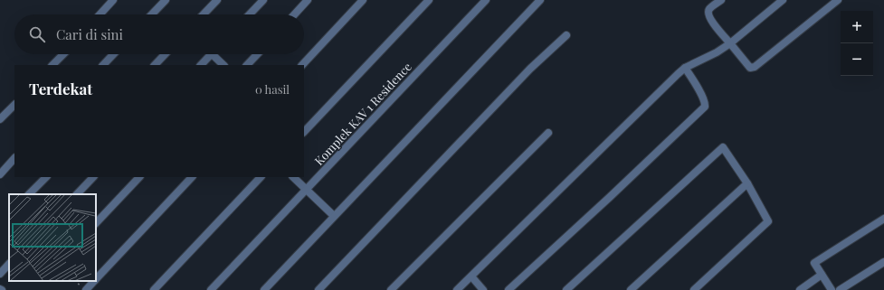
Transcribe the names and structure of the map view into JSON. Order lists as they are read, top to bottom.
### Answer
{
  "streets": {
    "street": ["Komplek KAV 1 Residence"]
  },
  "page": {
    "map_buttons": ["+", "−"],
    "search": "Cari di sini",
    "heading": ["Terdekat", "0 hasil"]
  }
}
